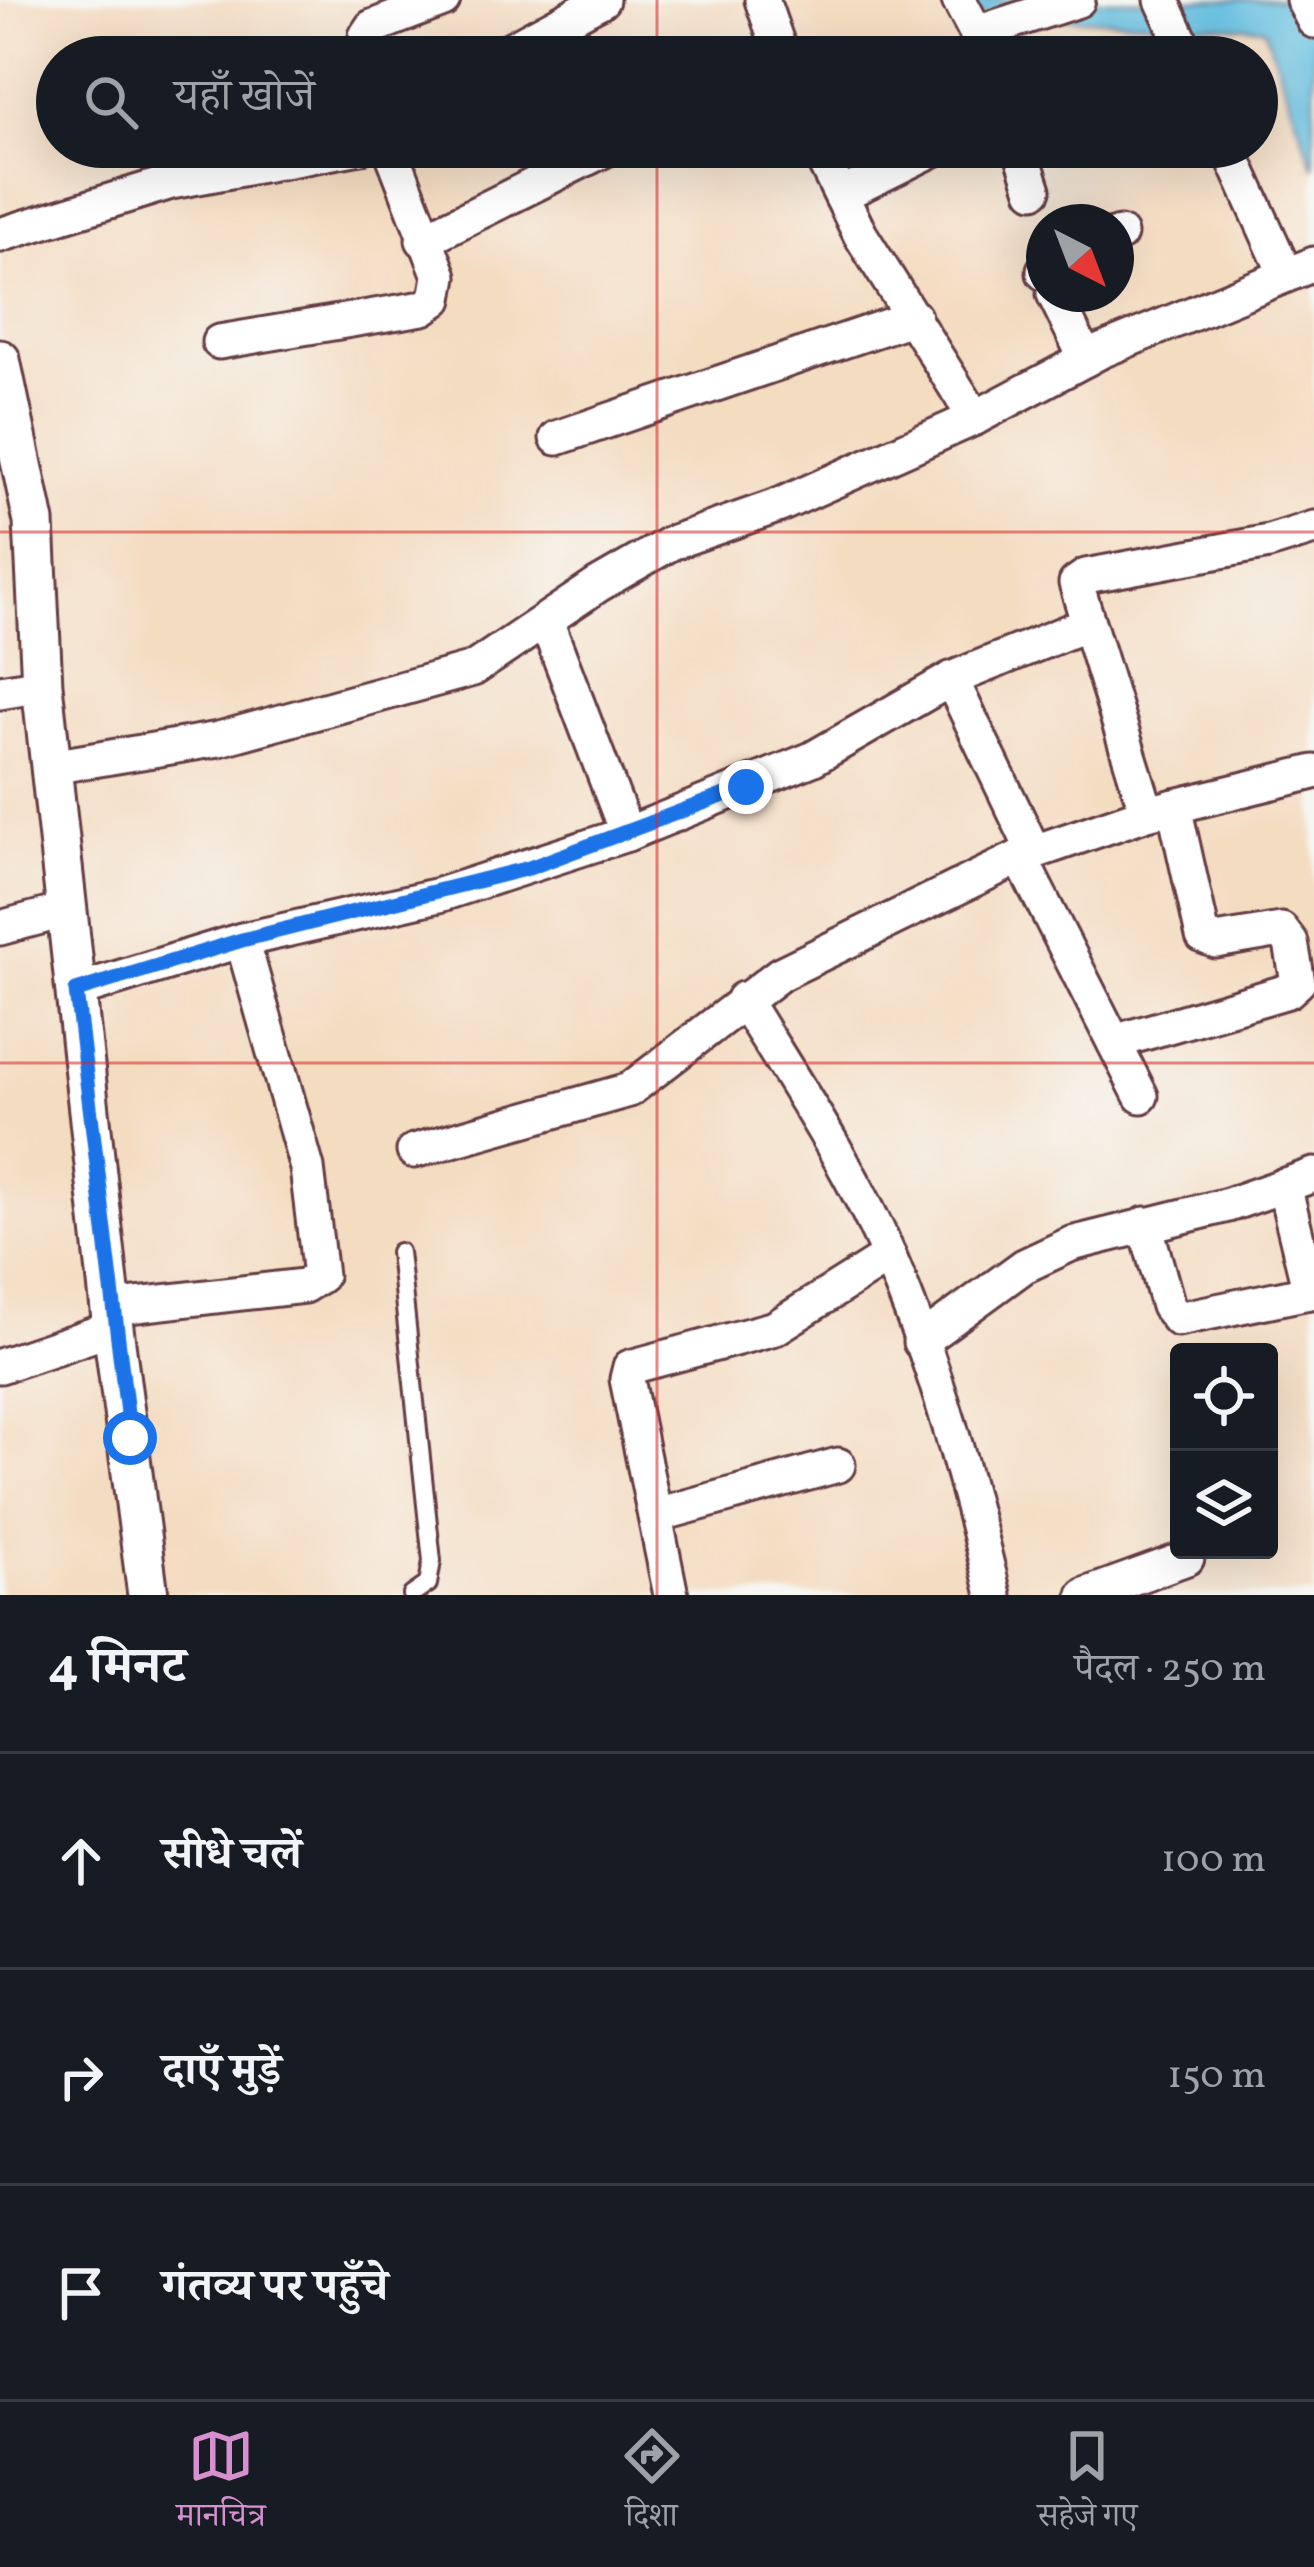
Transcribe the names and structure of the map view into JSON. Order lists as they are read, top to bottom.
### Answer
{
  "north": "bottom right",
  "page": {
    "search": "यहाँ खोजें",
    "heading": ["4 मिनट", "पैदल · 250 m"],
    "list": [
      ["सीधे चलें", "100 m"],
      ["दाएँ मुड़ें", "150 m"],
      "गंतव्य पर पहुँचे"
    ],
    "nav": ["मानचित्र", "दिशा", "सहेजे गए"]
  }
}
